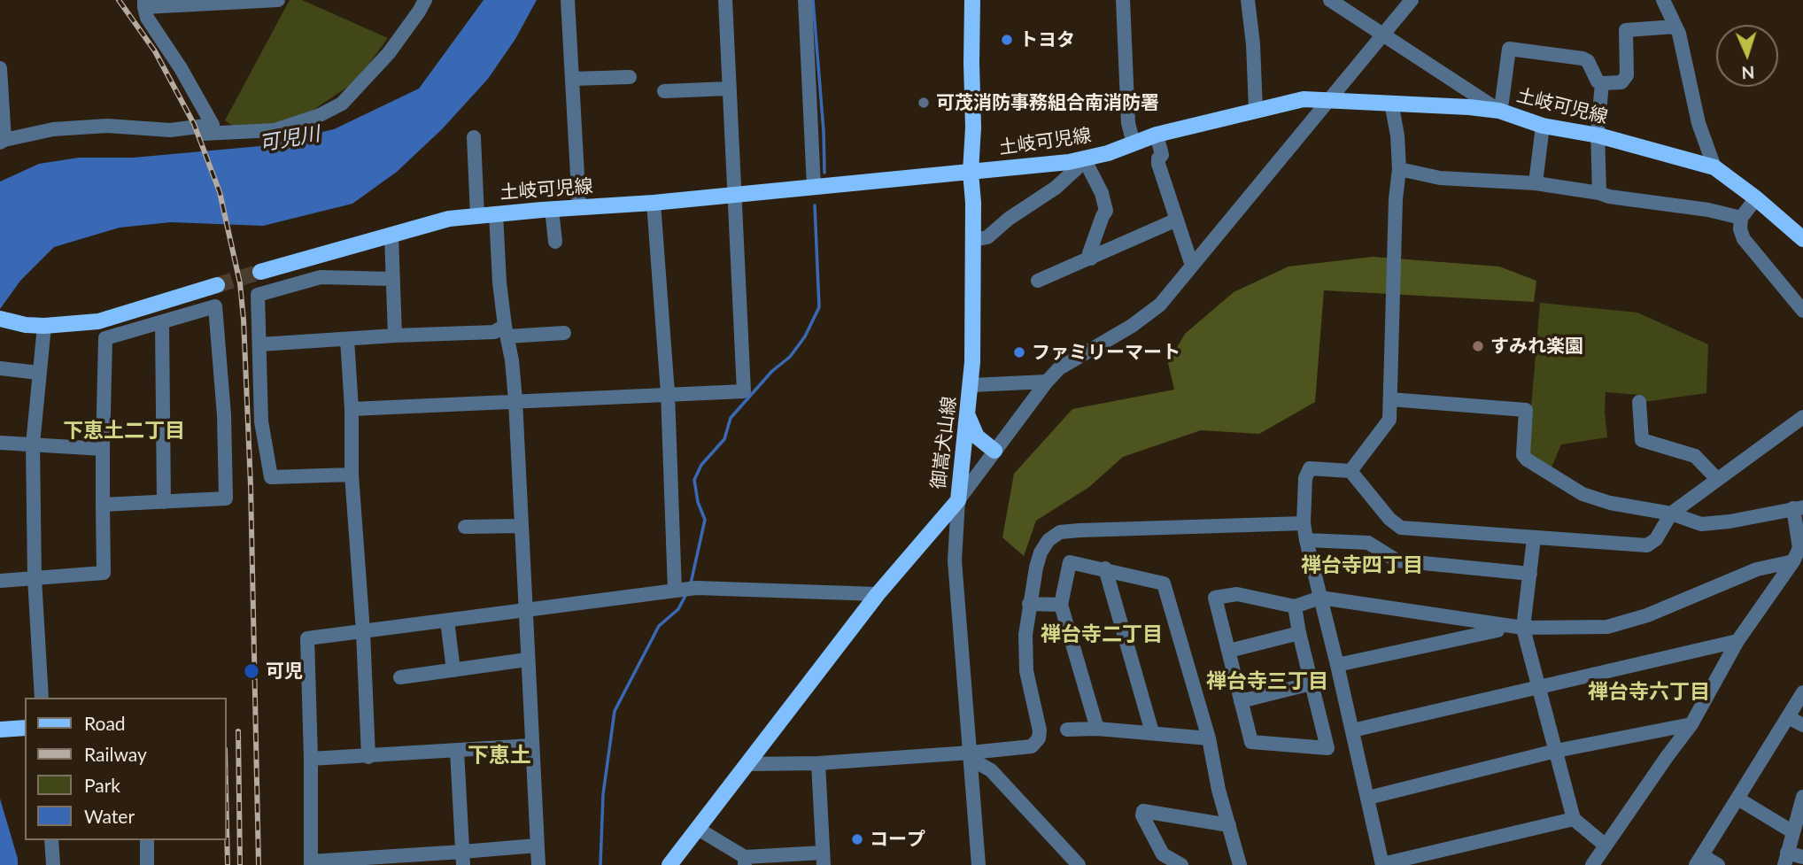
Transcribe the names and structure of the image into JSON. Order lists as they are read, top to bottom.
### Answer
{
  "streets": {
    "main road": ["土岐可児線", "御嵩犬山線"]
  },
  "crossings": [
    ["土岐可児線", "御嵩犬山線"]
  ],
  "districts": [
    "下恵土二丁目",
    "禅台寺四丁目",
    "禅台寺二丁目",
    "禅台寺三丁目",
    "禅台寺六丁目",
    "下恵土"
  ],
  "water": ["可児川"],
  "places": [
    "トヨタ",
    "可茂消防事務組合南消防署",
    "すみれ楽園",
    "ファミリーマート",
    "可児",
    "コープ"
  ],
  "legend": [
    "Road",
    "Railway",
    "Park",
    "Water"
  ],
  "north": "bottom"
}
